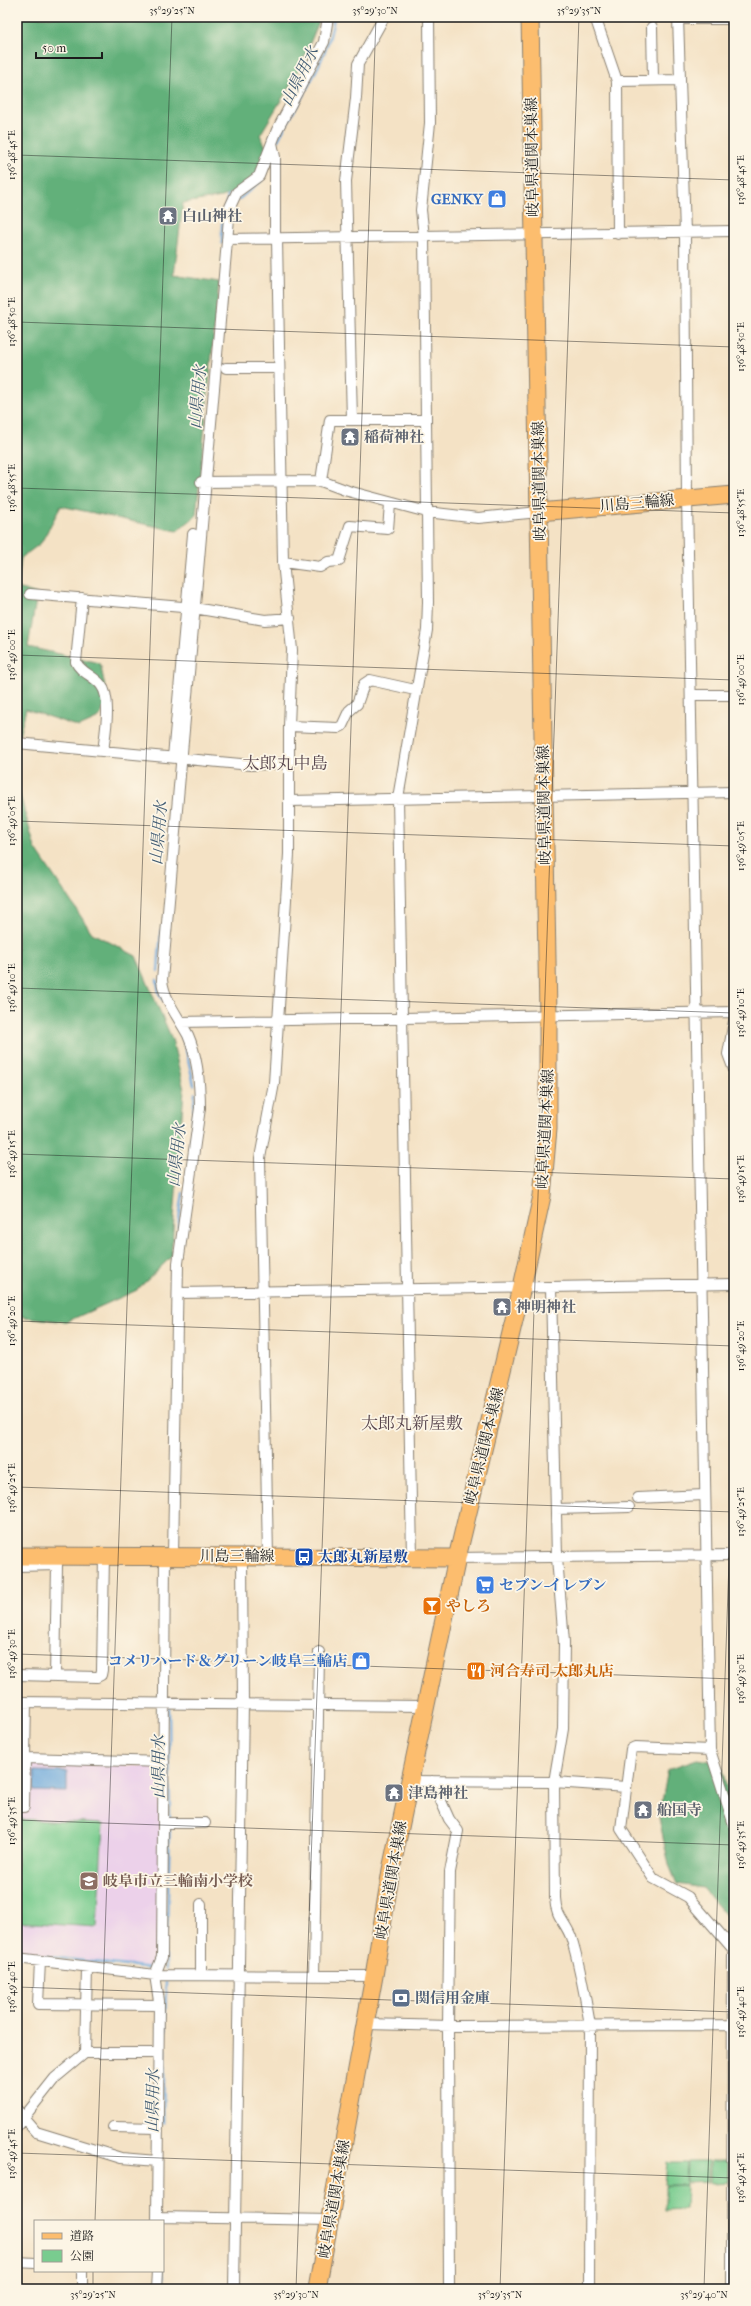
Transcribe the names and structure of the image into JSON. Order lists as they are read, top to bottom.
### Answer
{
  "streets": {
    "main road": ["岐阜県道関本巣線", "川島三輪線"]
  },
  "crossings": [
    ["岐阜県道関本巣線", "川島三輪線"]
  ],
  "districts": ["太郎丸中島", "太郎丸新屋敷"],
  "water": ["山県用水"],
  "places": {
    "shop": ["GENKY", "コメリハード＆グリーン岐阜三輪店"],
    "temple": [
      "白山神社",
      "稲荷神社",
      "神明神社",
      "津島神社",
      "船国寺"
    ],
    "bus stop": ["太郎丸新屋敷"],
    "supermarket": ["セブン-イレブン"],
    "bar": ["やしろ"],
    "restaurant": ["河合寿司 太郎丸店"],
    "school or university": ["岐阜市立三輪南小学校"],
    "bank": ["関信用金庫"]
  },
  "legend": ["道路", "公園"],
  "scale_bar": "50 m",
  "coordinates": [
    "35°29'25\"N",
    "35°29'30\"N",
    "35°29'35\"N",
    "136°48'45\"E",
    "136°48'50\"E",
    "136°48'55\"E",
    "136°49'00\"E",
    "136°49'05\"E",
    "136°49'10\"E",
    "136°49'15\"E",
    "136°49'20\"E",
    "136°49'25\"E",
    "136°49'30\"E",
    "136°49'35\"E",
    "136°49'40\"E",
    "136°49'45\"E",
    "35°29'40\"N"
  ]
}
